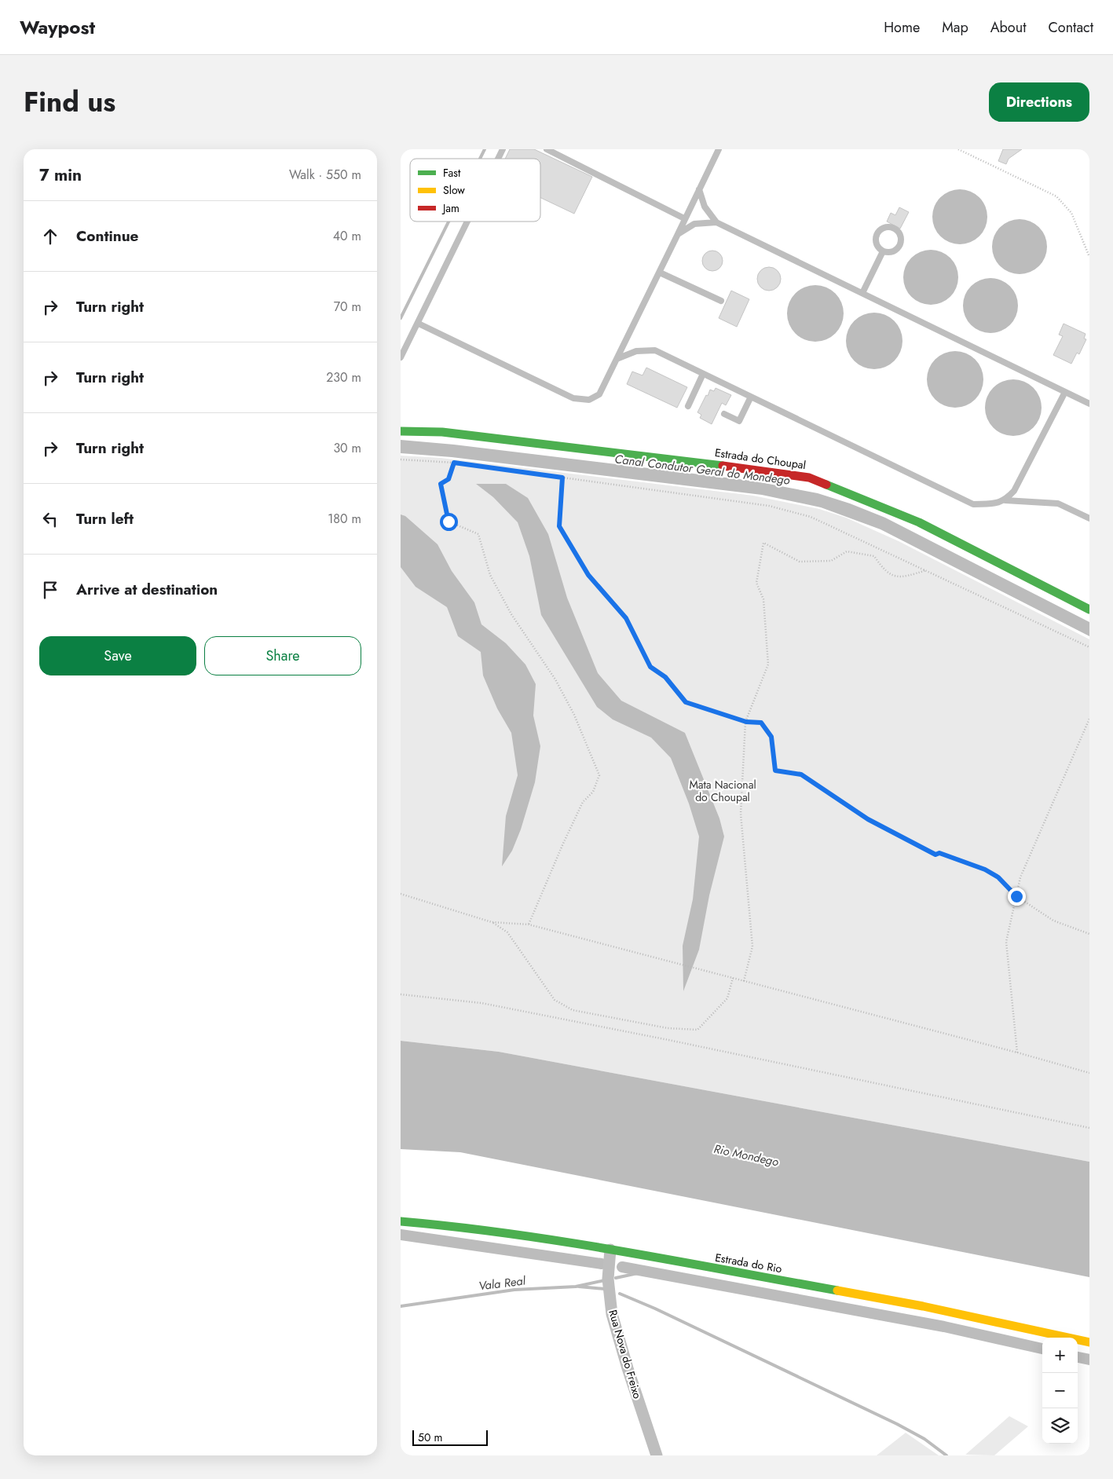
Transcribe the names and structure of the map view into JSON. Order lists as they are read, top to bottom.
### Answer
{
  "streets": {
    "street": ["Estrada do Choupal", "Estrada do Rio", "Rua Nova do Freixo"]
  },
  "crossings": [
    ["Estrada do Rio", "Rua Nova do Freixo"]
  ],
  "water": ["Canal Condutor Geral do Mondego", "Rio Mondego", "Vala Real"],
  "parks": ["Mata Nacional do Choupal"],
  "legend": ["Fast", "Slow", "Jam"],
  "scale_bar": "50 m",
  "page": {
    "header": "Waypost",
    "nav": [
      "Home",
      "Map",
      "About",
      "Contact"
    ],
    "title": "Find us",
    "buttons": [
      "Directions",
      ["Save", "Share"]
    ],
    "heading": ["7 min", "Walk · 550 m"],
    "list": [
      ["Continue", "40 m"],
      ["Turn right", "70 m"],
      ["Turn right", "230 m"],
      ["Turn right", "30 m"],
      ["Turn left", "180 m"],
      "Arrive at destination"
    ],
    "map_buttons": ["+", "−"],
    "scale": "50 m"
  }
}
